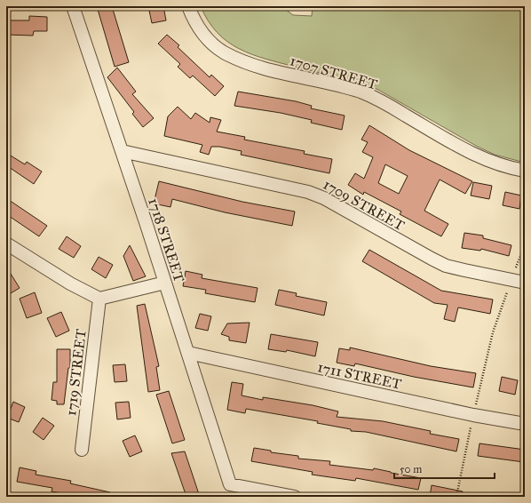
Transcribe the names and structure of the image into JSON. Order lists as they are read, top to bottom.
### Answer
{
  "streets": {
    "street": [
      "1707 STREET",
      "1709 STREET",
      "1718 STREET",
      "1719 STREET",
      "1711 STREET"
    ]
  },
  "crossings": [
    ["1709 STREET", "1718 STREET"],
    ["1718 STREET", "1711 STREET"]
  ],
  "scale_bar": "50 m"
}
